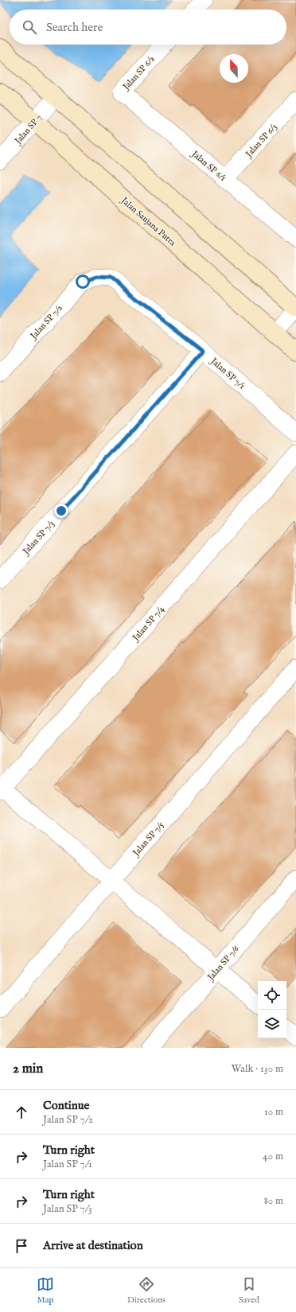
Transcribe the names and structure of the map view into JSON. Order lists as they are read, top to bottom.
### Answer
{
  "streets": {
    "main road": ["Jalan Saujana Putra"],
    "street": [
      "Jalan SP 6/2",
      "Jalan SP 7",
      "Jalan SP 6/3",
      "Jalan SP 6/1",
      "Jalan SP 7/2",
      "Jalan SP 7/1",
      "Jalan SP 7/3",
      "Jalan SP 7/4",
      "Jalan SP 7/5",
      "Jalan SP 7/6"
    ]
  },
  "crossings": [
    ["Jalan SP 6/2", "Jalan SP 6/1"],
    ["Jalan SP 7", "Jalan Saujana Putra"],
    ["Jalan SP 6/3", "Jalan SP 6/1"],
    ["Jalan SP 7/2", "Jalan SP 7/1"],
    ["Jalan SP 7/1", "Jalan SP 7/3"]
  ],
  "north": "top",
  "page": {
    "search": "Search here",
    "heading": ["2 min", "Walk · 130 m"],
    "list": [
      ["Continue", "Jalan SP 7/2", "10 m"],
      ["Turn right", "Jalan SP 7/1", "40 m"],
      ["Turn right", "Jalan SP 7/3", "80 m"],
      "Arrive at destination"
    ],
    "nav": ["Map", "Directions", "Saved"]
  }
}
